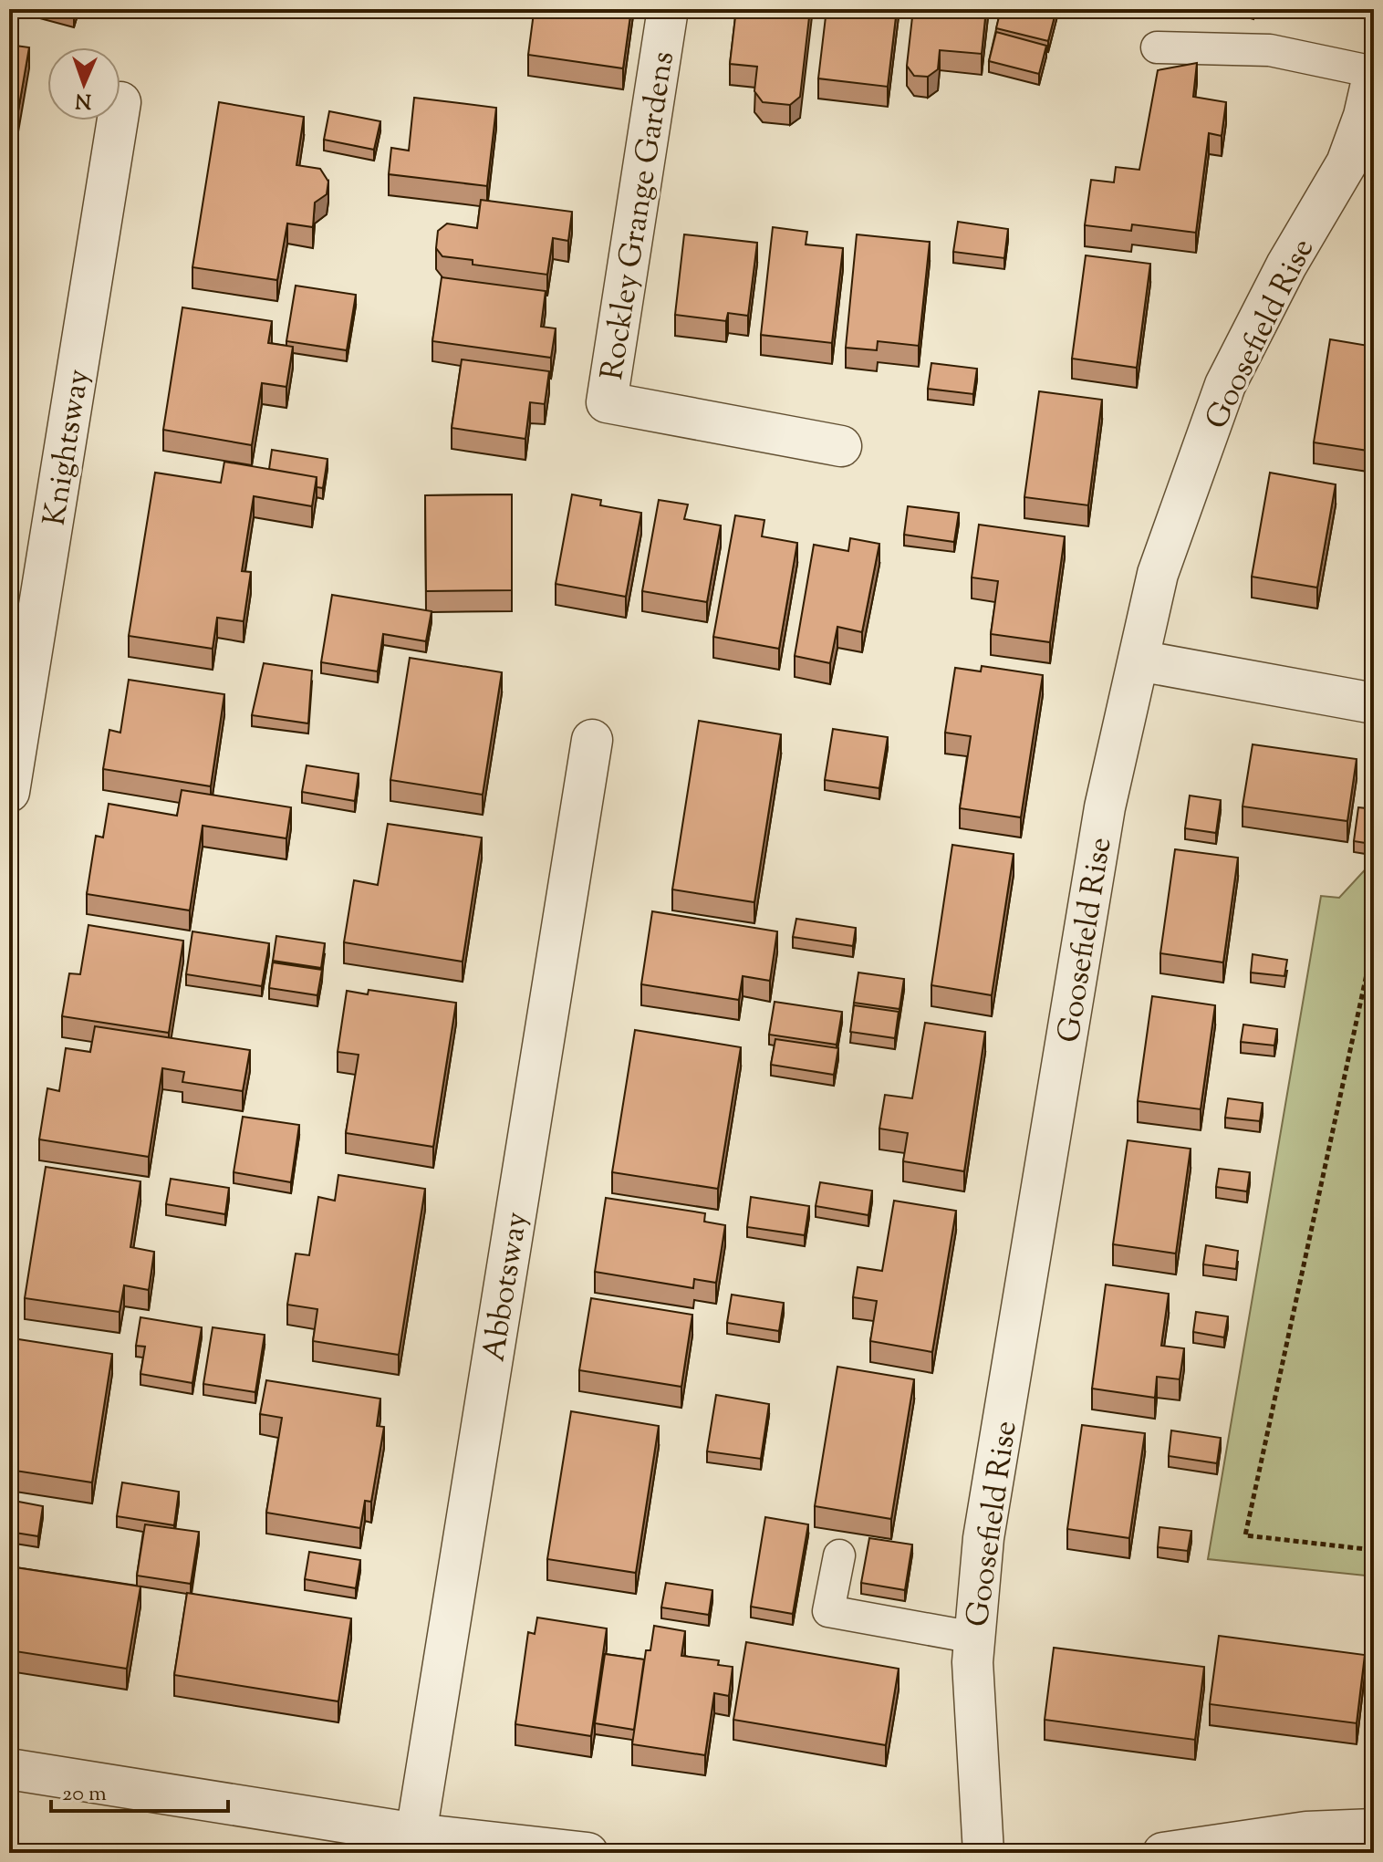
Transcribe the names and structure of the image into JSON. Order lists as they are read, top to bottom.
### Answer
{
  "streets": {
    "street": [
      "Rockley Grange Gardens",
      "Goosefield Rise",
      "Knightsway",
      "Abbotsway"
    ]
  },
  "scale_bar": "20 m",
  "north": "bottom"
}
